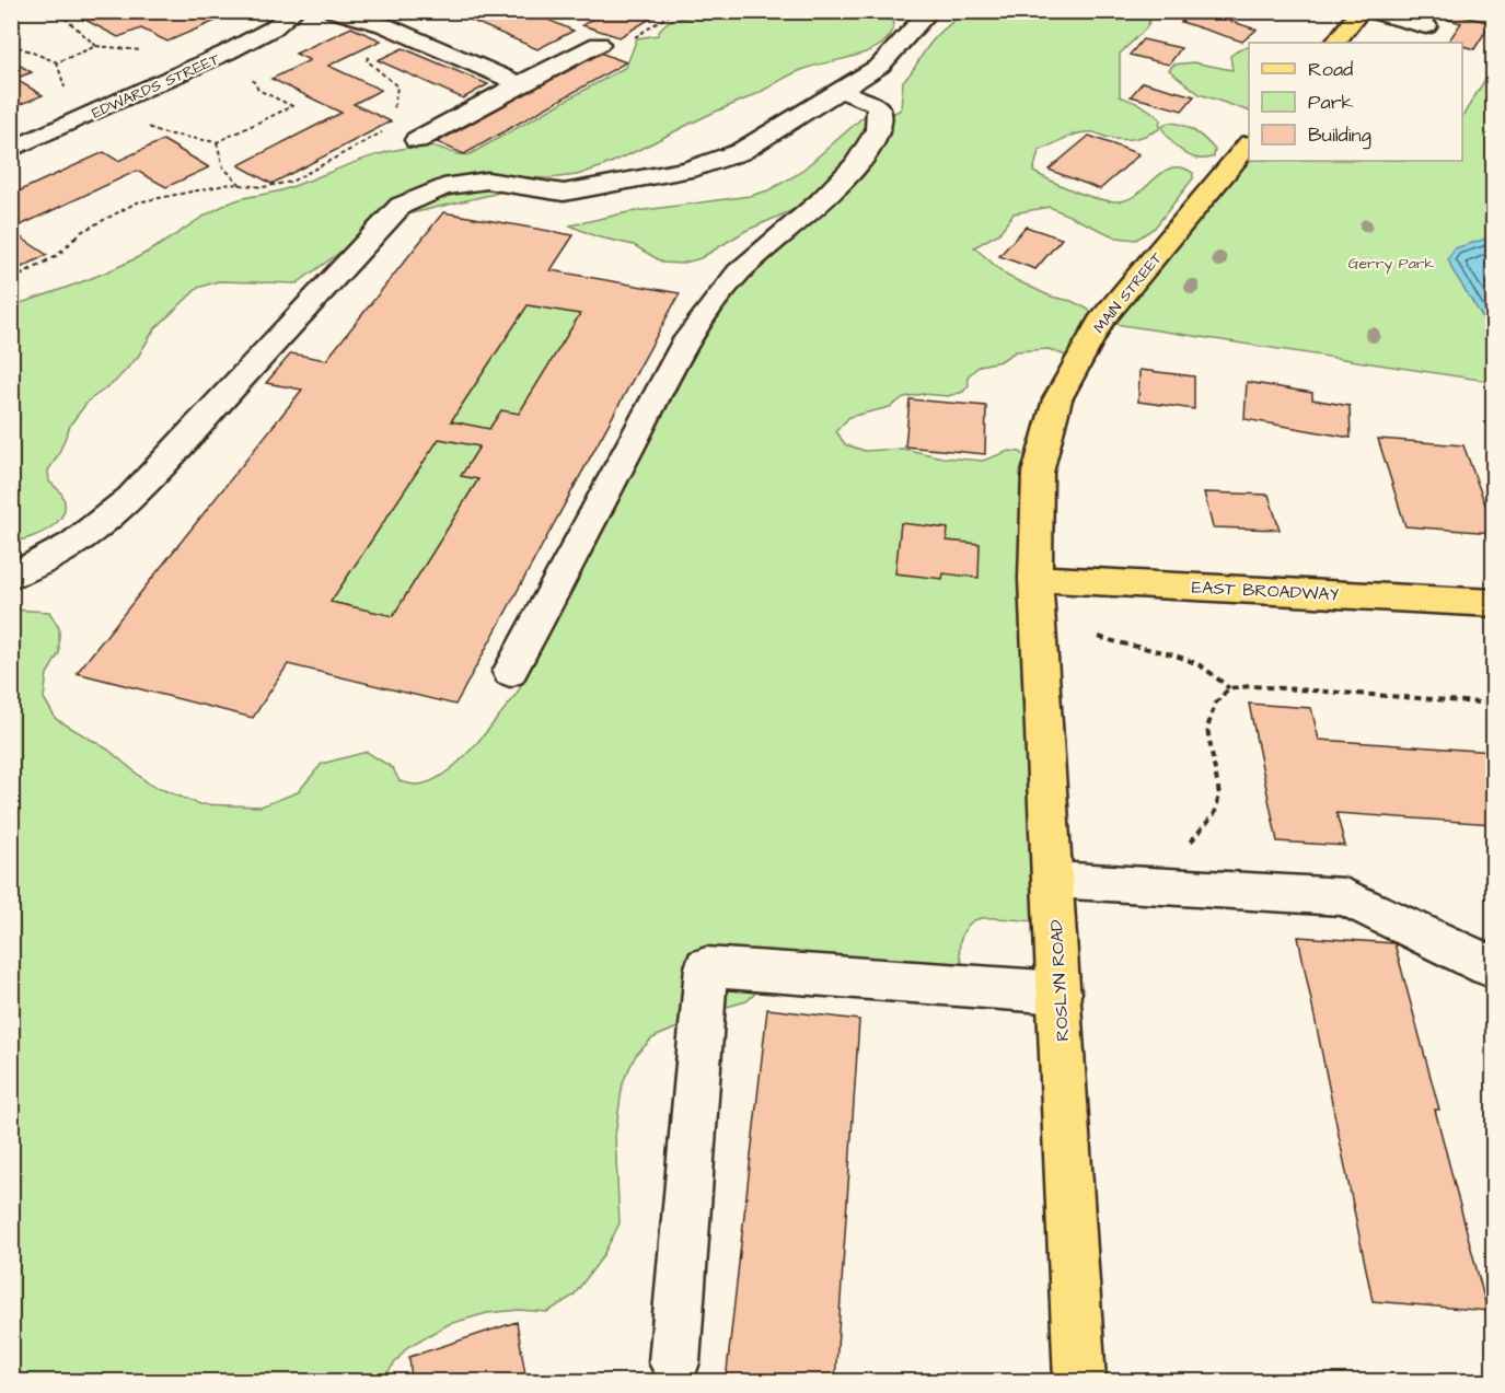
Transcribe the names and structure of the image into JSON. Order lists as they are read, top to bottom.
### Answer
{
  "streets": {
    "main road": ["MAIN STREET", "EAST BROADWAY", "ROSLYN ROAD"],
    "street": ["EDWARDS STREET"]
  },
  "crossings": [
    ["MAIN STREET", "EAST BROADWAY"],
    ["MAIN STREET", "ROSLYN ROAD"],
    ["EAST BROADWAY", "ROSLYN ROAD"]
  ],
  "parks": ["Gerry Park"],
  "legend": ["Road", "Park", "Building"]
}
